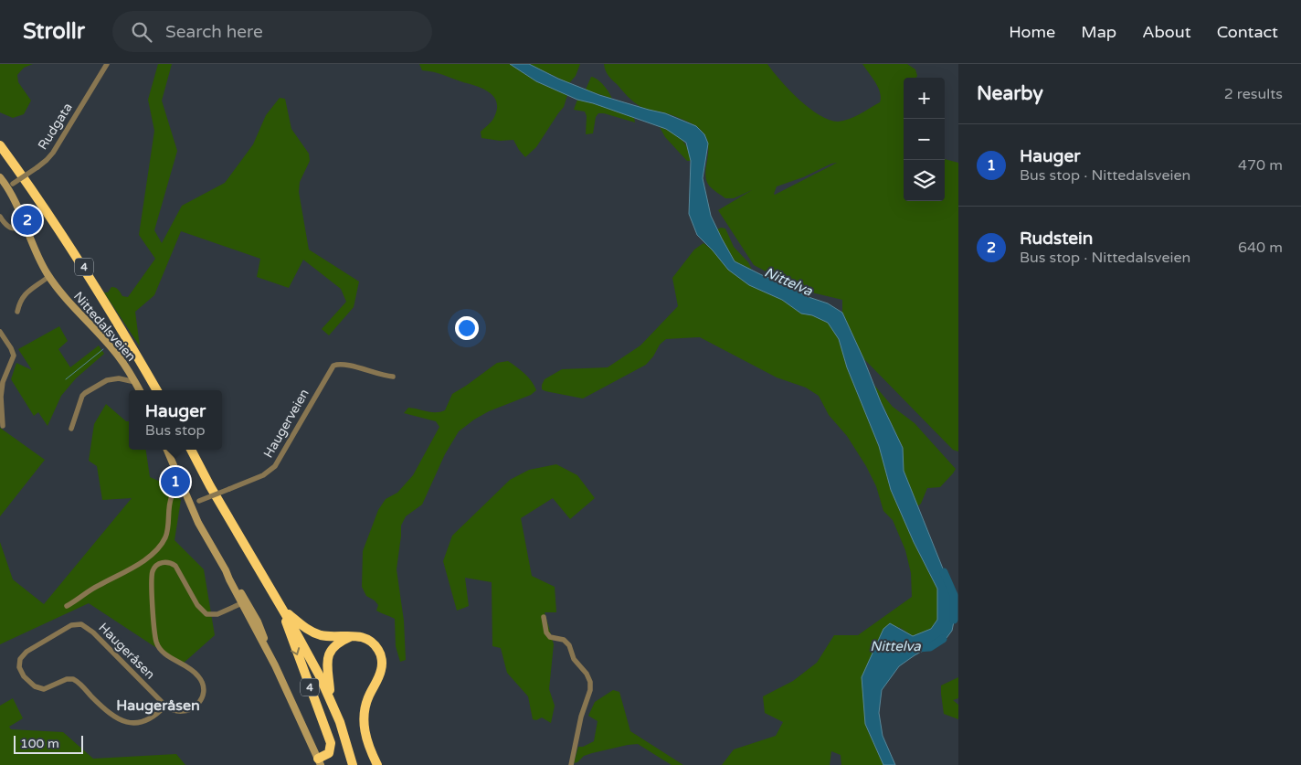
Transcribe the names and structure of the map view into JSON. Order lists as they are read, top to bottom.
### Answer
{
  "streets": {
    "highway": ["4"],
    "main road": ["Nittedalsveien"],
    "street": ["Rudgata", "Haugerveien", "Haugeråsen"]
  },
  "crossings": [
    ["Rudgata", "Nittedalsveien"]
  ],
  "districts": ["Haugeråsen"],
  "water": ["Nittelva"],
  "scale_bar": "100 m",
  "page": {
    "header": "Strollr",
    "search": "Search here",
    "nav": [
      "Home",
      "Map",
      "About",
      "Contact"
    ],
    "heading": ["Nearby", "2 results"],
    "map_buttons": ["+", "−"],
    "list": [
      {
        "mark": "1",
        "name": "Hauger",
        "note": "Bus stop · Nittedalsveien",
        "value": "470 m"
      },
      {
        "mark": "2",
        "name": "Rudstein",
        "note": "Bus stop · Nittedalsveien",
        "value": "640 m"
      }
    ],
    "pins": ["2", "1"],
    "popup": ["Hauger", "Bus stop"],
    "scale": "100 m"
  }
}
